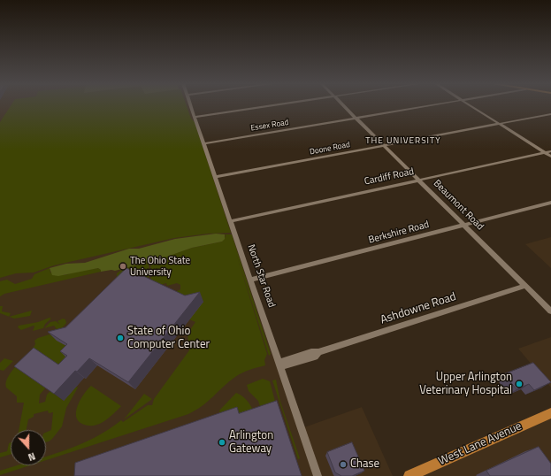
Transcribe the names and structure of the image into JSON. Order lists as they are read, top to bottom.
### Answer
{
  "streets": {
    "main road": ["West Lane Avenue"],
    "street": [
      "Essex Road",
      "Doone Road",
      "Cardiff Road",
      "Beaumont Road",
      "Berkshire Road",
      "North Star Road",
      "Ashdowne Road"
    ]
  },
  "crossings": [
    ["Essex Road", "Beaumont Road"],
    ["Essex Road", "North Star Road"],
    ["Doone Road", "Beaumont Road"],
    ["Doone Road", "North Star Road"],
    ["Cardiff Road", "Beaumont Road"],
    ["Cardiff Road", "North Star Road"],
    ["Beaumont Road", "Berkshire Road"],
    ["Beaumont Road", "Ashdowne Road"],
    ["Berkshire Road", "North Star Road"],
    ["North Star Road", "Ashdowne Road"]
  ],
  "districts": ["THE UNIVERSITY"],
  "places": [
    "The Ohio State University",
    "State of Ohio Computer Center",
    "Upper Arlington Veterinary Hospital",
    "Arlington Gateway",
    "Chase"
  ],
  "north": "bottom"
}
